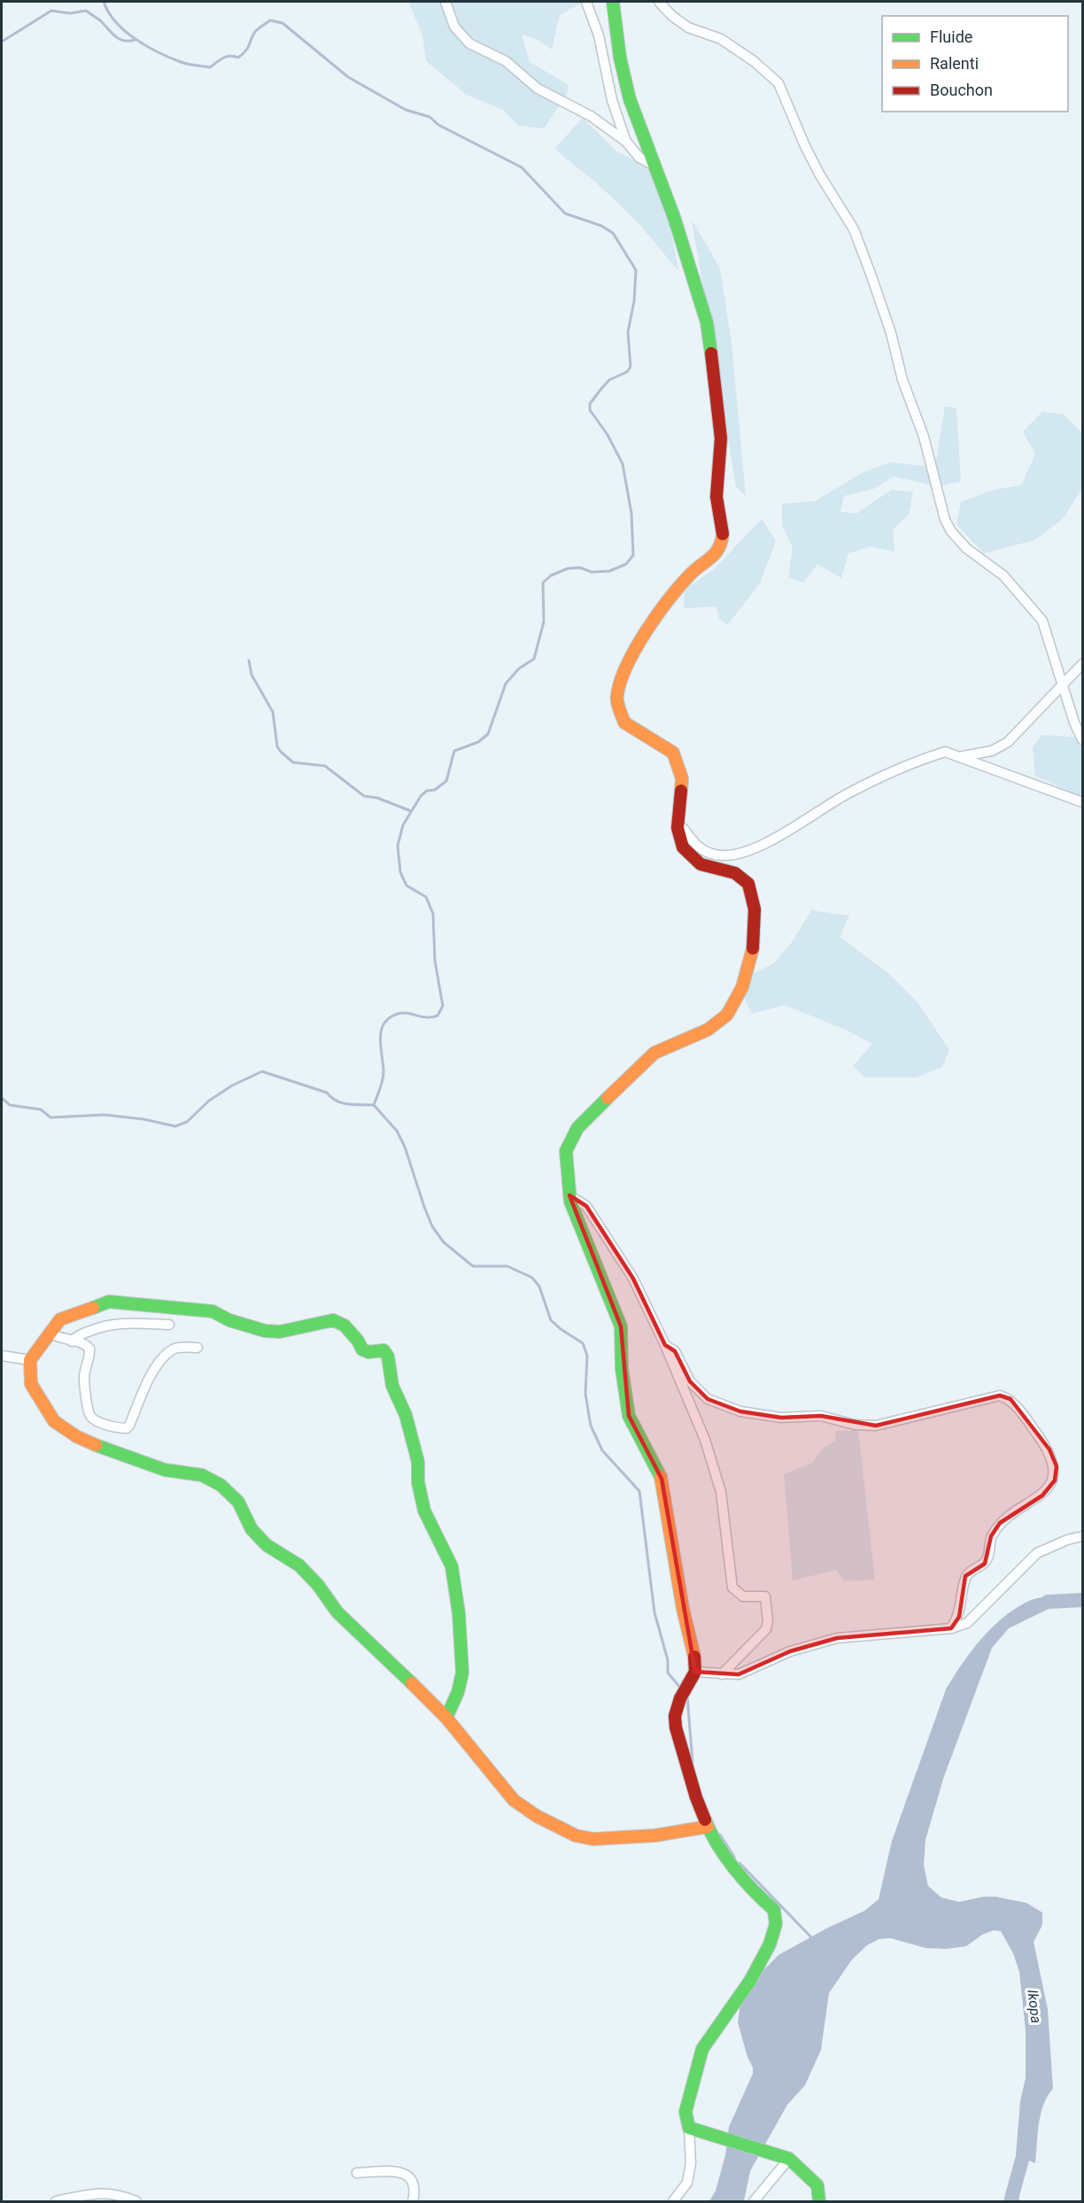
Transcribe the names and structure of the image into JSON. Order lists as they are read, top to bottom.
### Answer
{
  "water": ["Ikopa"],
  "legend": ["Fluide", "Ralenti", "Bouchon"]
}
